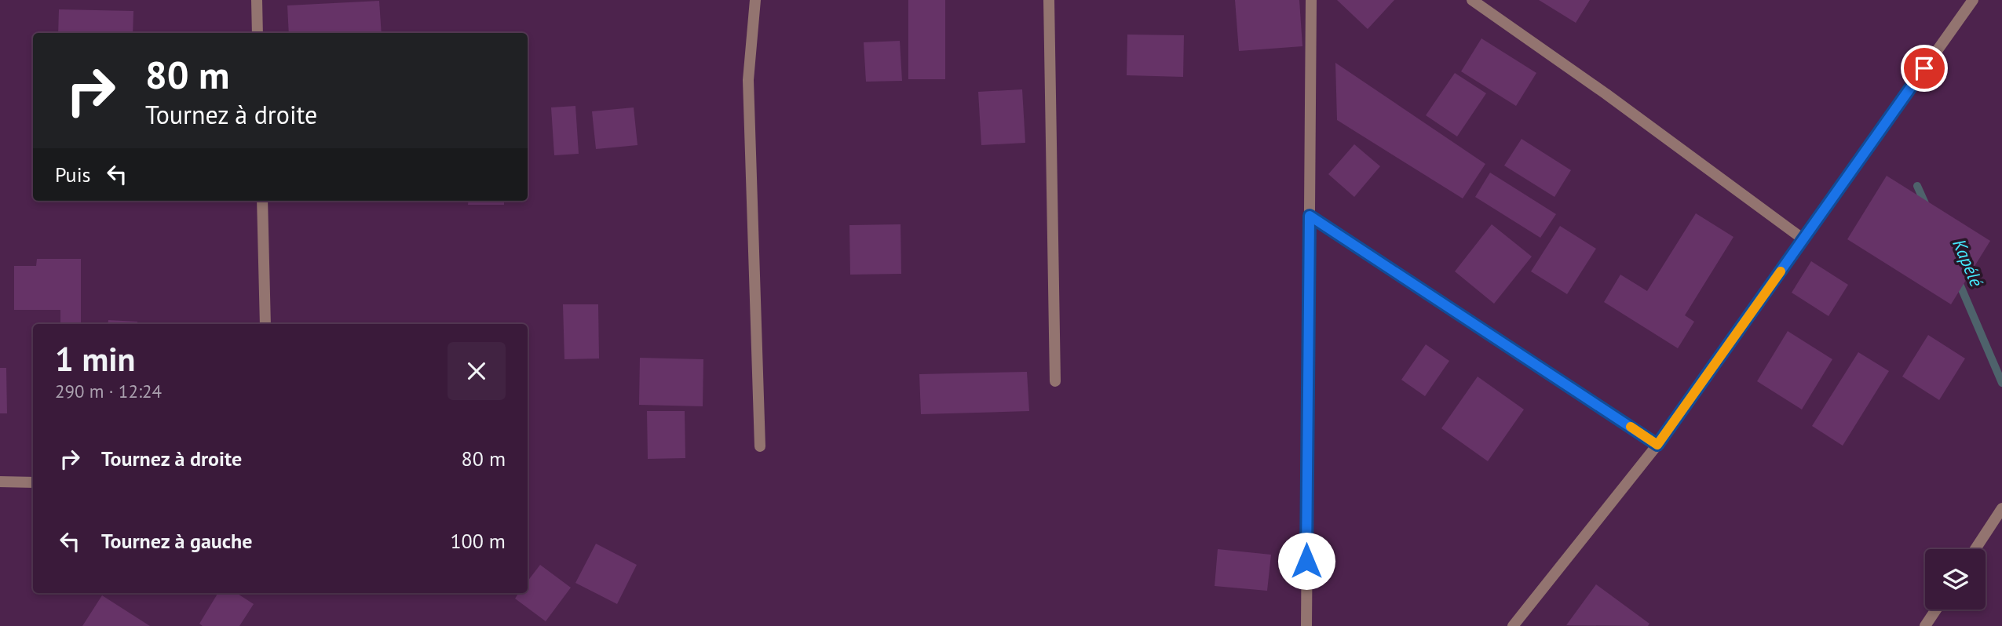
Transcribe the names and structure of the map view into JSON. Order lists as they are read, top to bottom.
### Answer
{
  "water": ["Kapélé"],
  "page": {
    "turn": ["80 m", "Tournez à droite"],
    "then": "Puis",
    "heading": ["1 min", "290 m · 12:24"],
    "list": [
      {
        "name": "Tournez à droite",
        "value": "80 m"
      },
      {
        "name": "Tournez à gauche",
        "value": "100 m"
      }
    ]
  }
}
